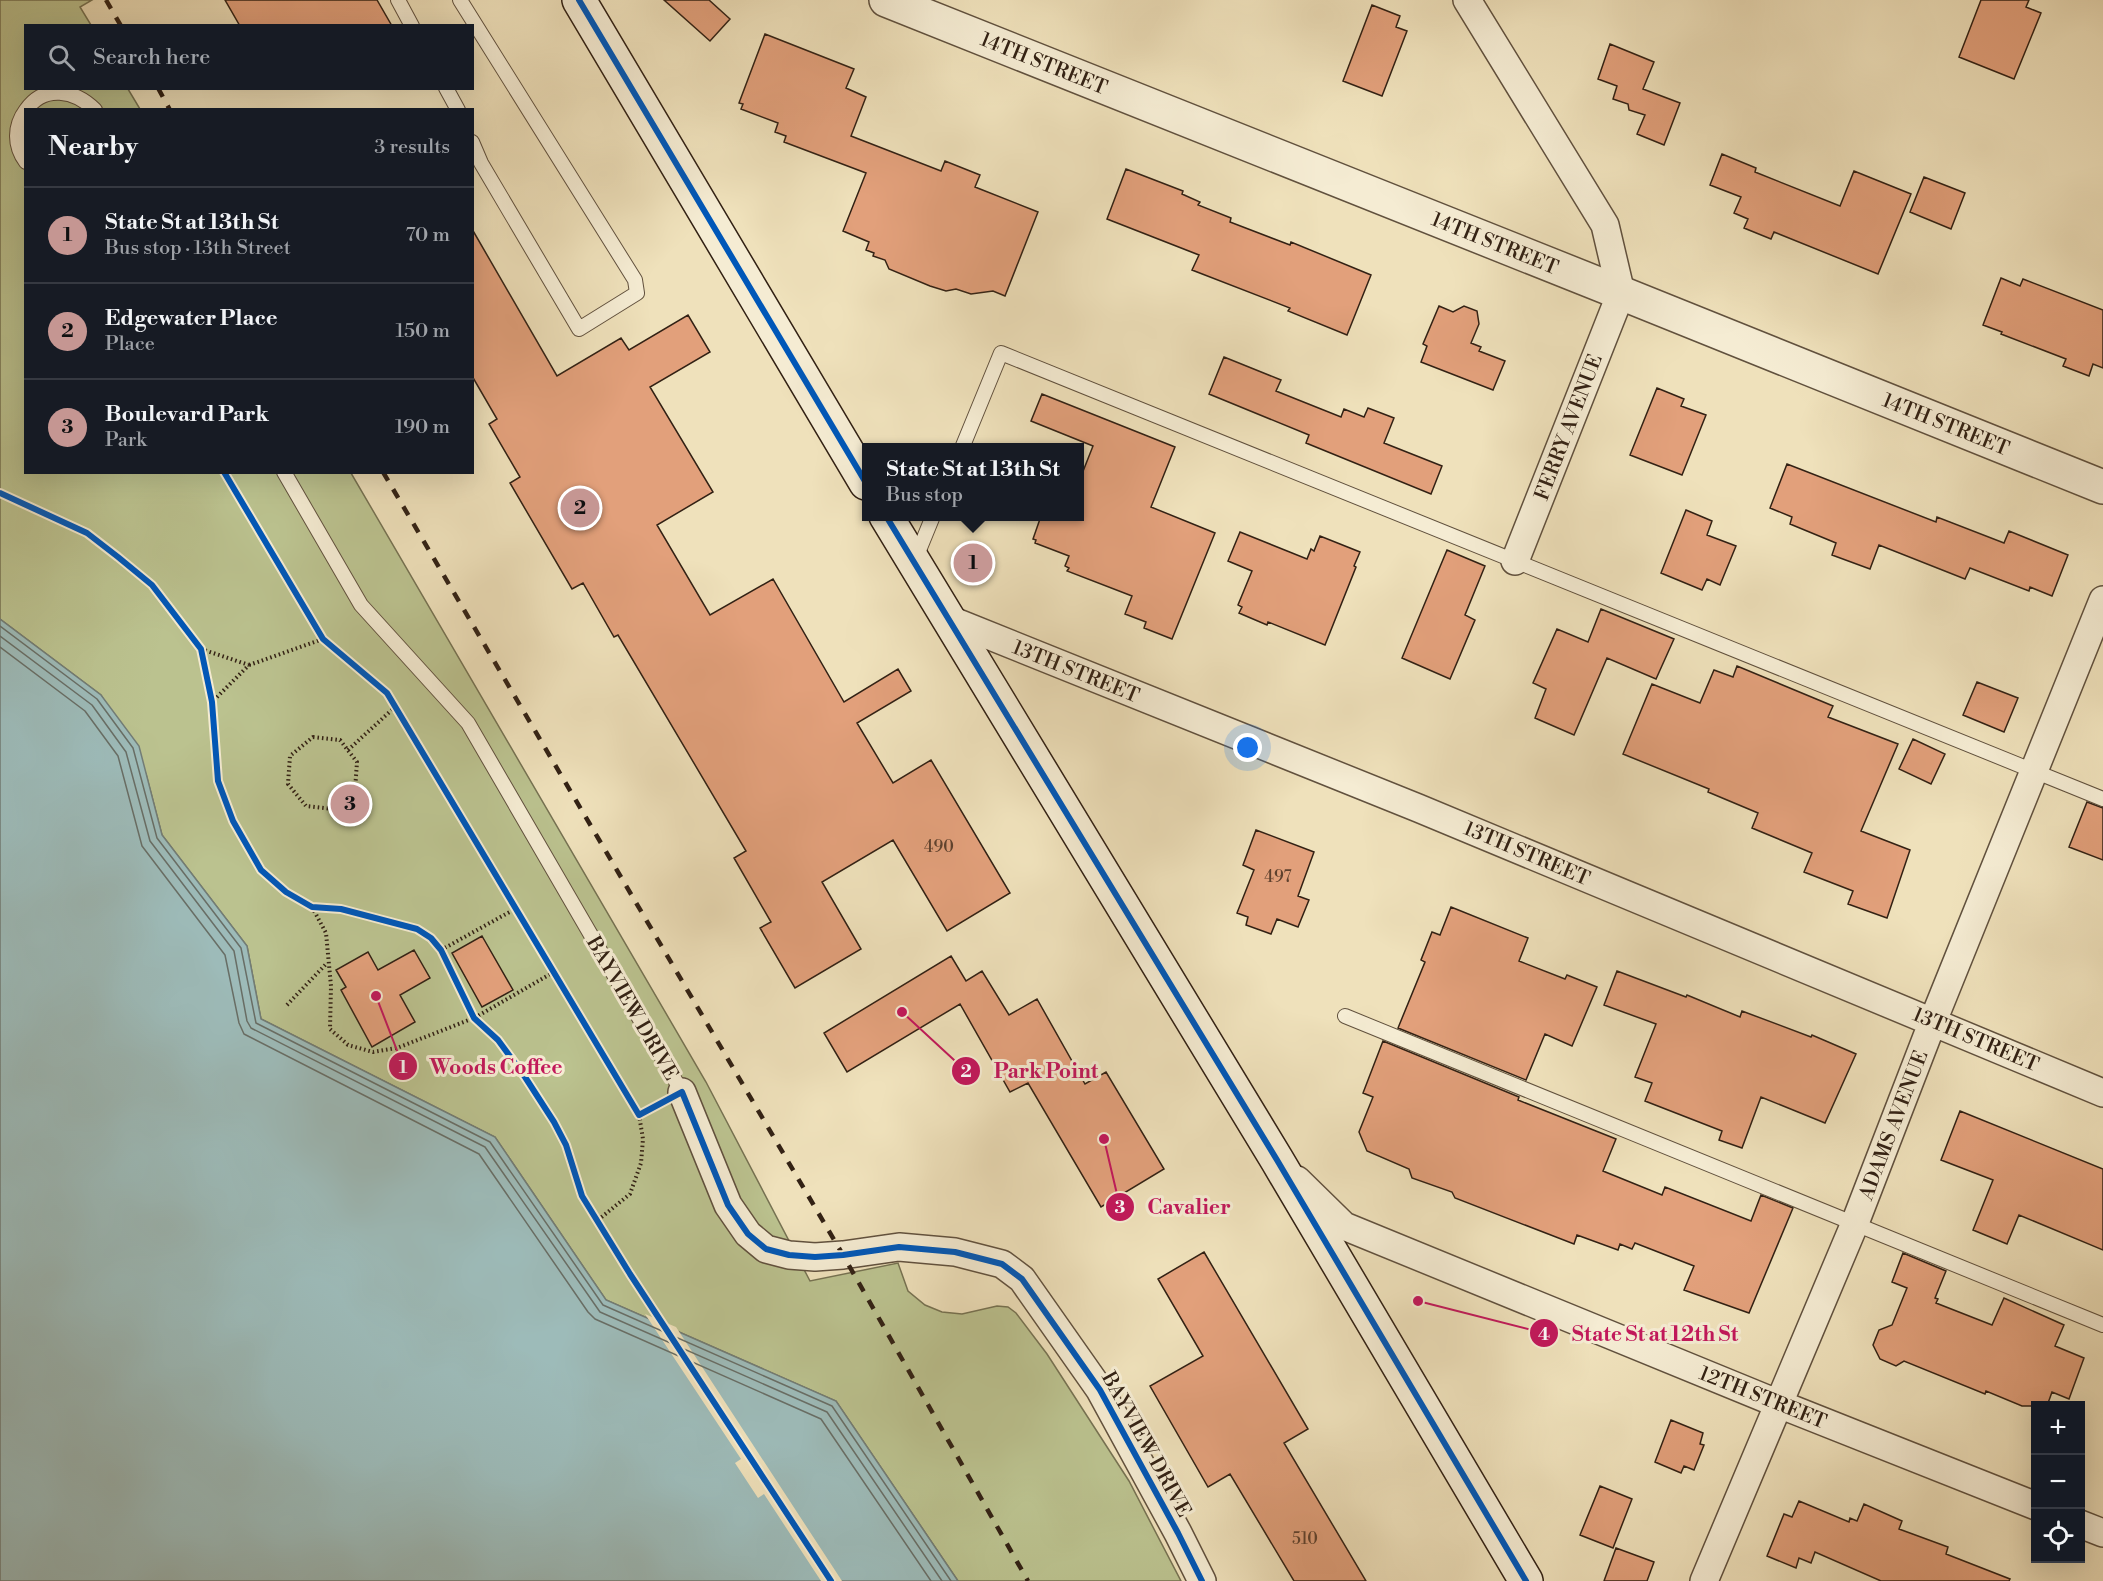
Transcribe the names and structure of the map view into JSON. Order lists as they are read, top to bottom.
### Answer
{
  "streets": {
    "main road": ["14TH STREET"],
    "street": [
      "FERRY AVENUE",
      "13TH STREET",
      "BAYVIEW DRIVE",
      "ADAMS AVENUE",
      "12TH STREET"
    ]
  },
  "crossings": [
    ["14TH STREET", "FERRY AVENUE"],
    ["13TH STREET", "ADAMS AVENUE"],
    ["ADAMS AVENUE", "12TH STREET"]
  ],
  "places": [
    "Woods Coffee",
    "Park Point",
    "Cavalier",
    "State St at 12th St"
  ],
  "house_numbers": ["490", "497", "510"],
  "page": {
    "search": "Search here",
    "heading": ["Nearby", "3 results"],
    "list": [
      {
        "mark": "1",
        "name": "State St at 13th St",
        "note": "Bus stop · 13th Street",
        "value": "70 m"
      },
      {
        "mark": "2",
        "name": "Edgewater Place",
        "note": "Place",
        "value": "150 m"
      },
      {
        "mark": "3",
        "name": "Boulevard Park",
        "note": "Park",
        "value": "190 m"
      }
    ],
    "popup": ["State St at 13th St", "Bus stop"],
    "pins": ["2", "1", "3"],
    "map_buttons": ["+", "−"]
  }
}
